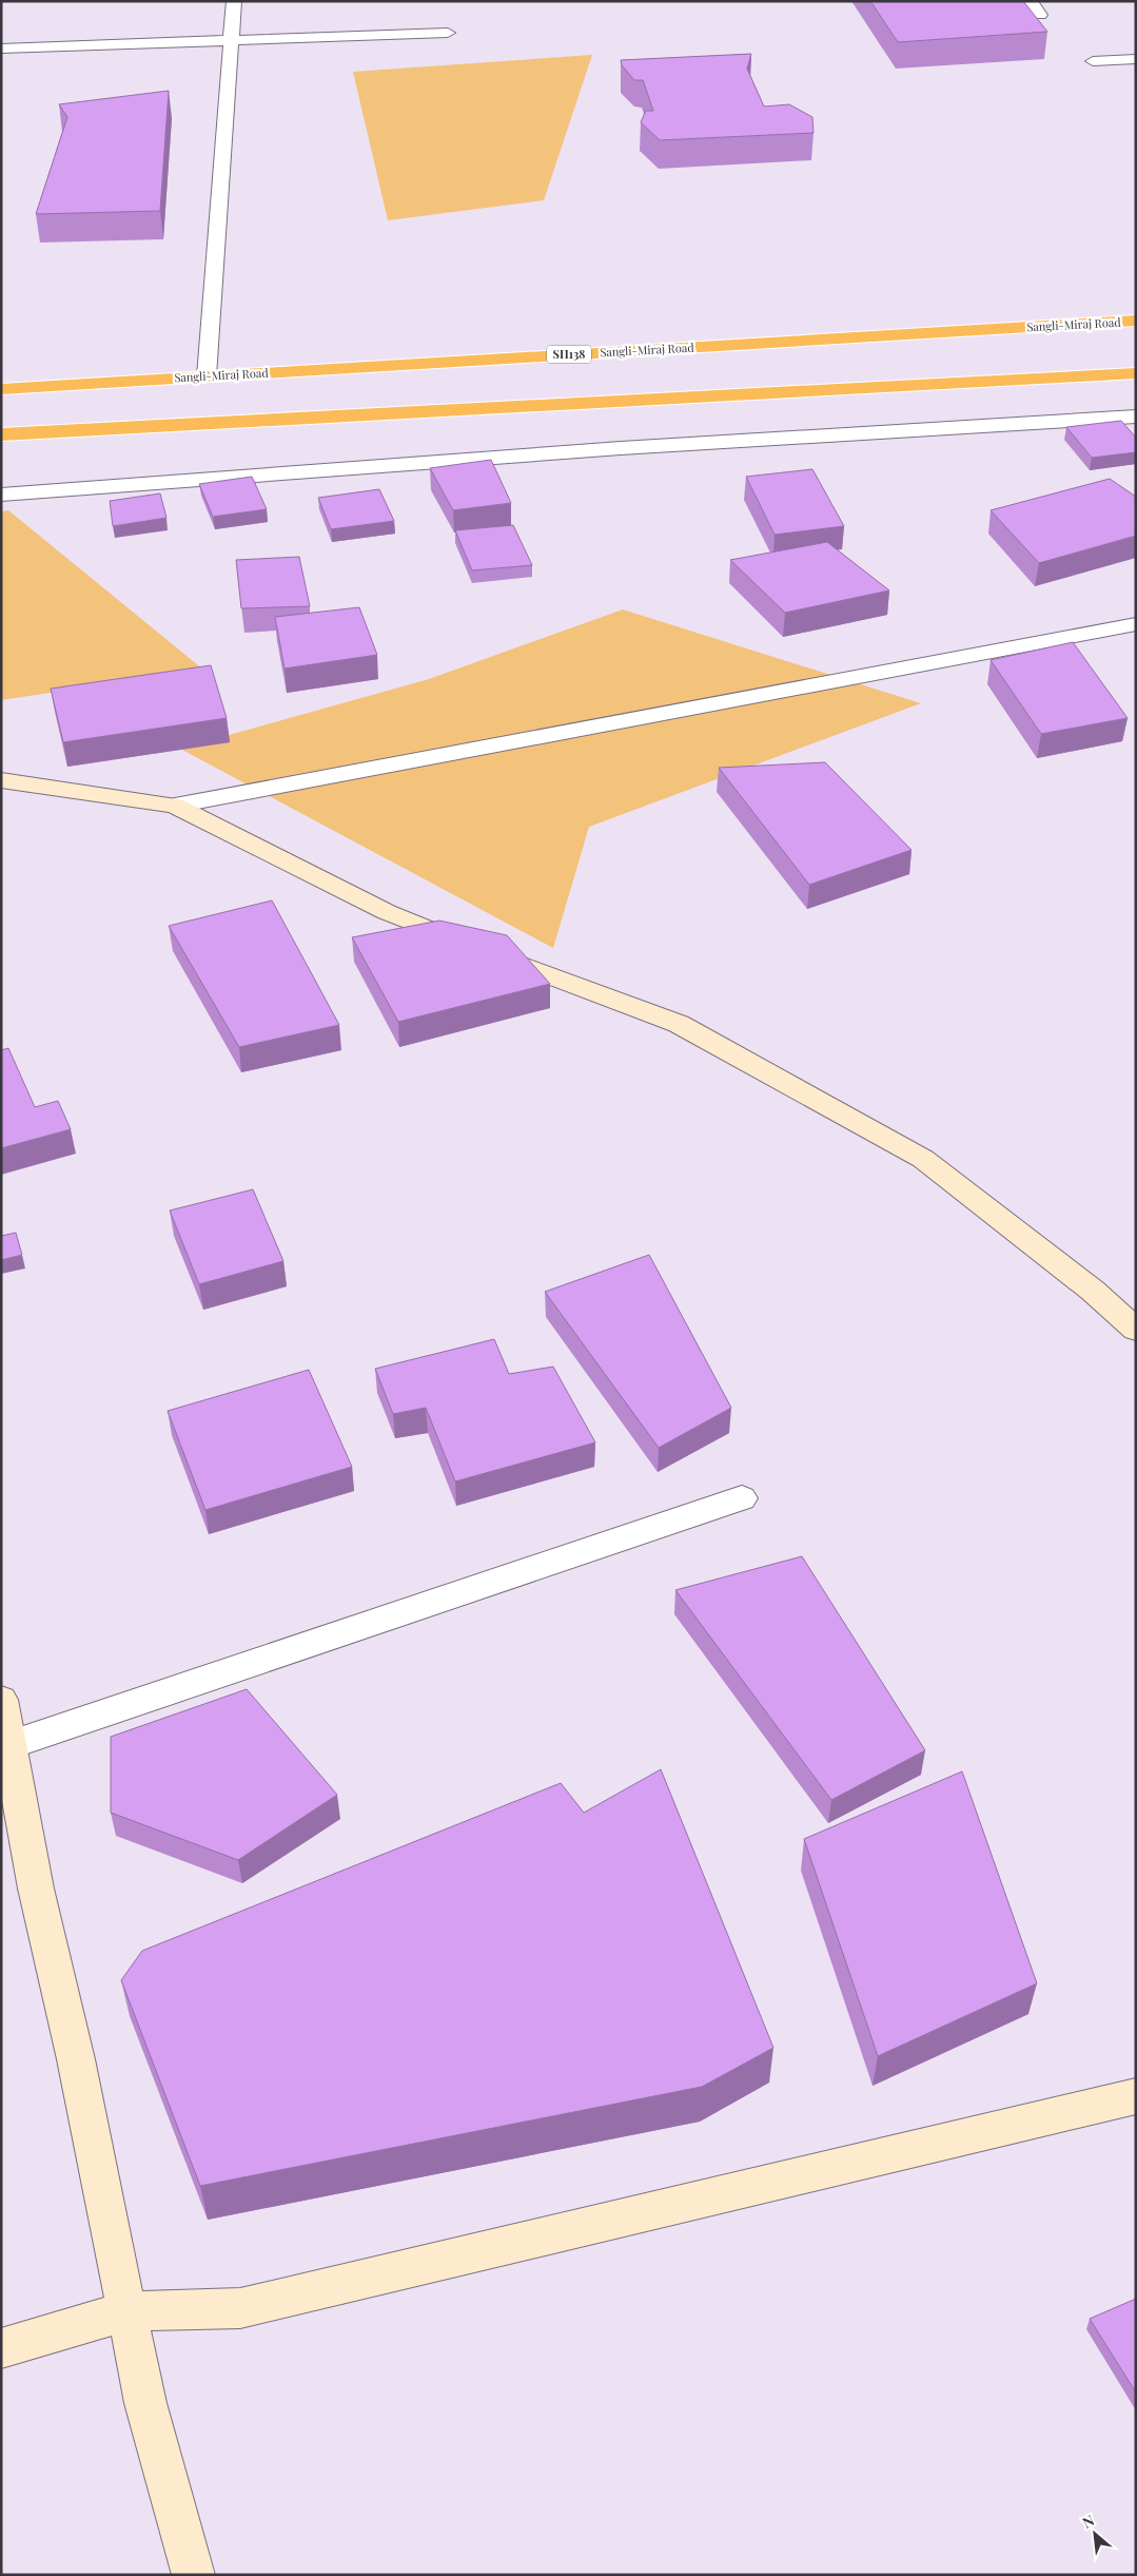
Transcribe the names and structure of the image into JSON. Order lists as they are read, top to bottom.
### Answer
{
  "streets": {
    "highway": ["Sangli-Miraj Road", "SH138"]
  },
  "north": "top left"
}
